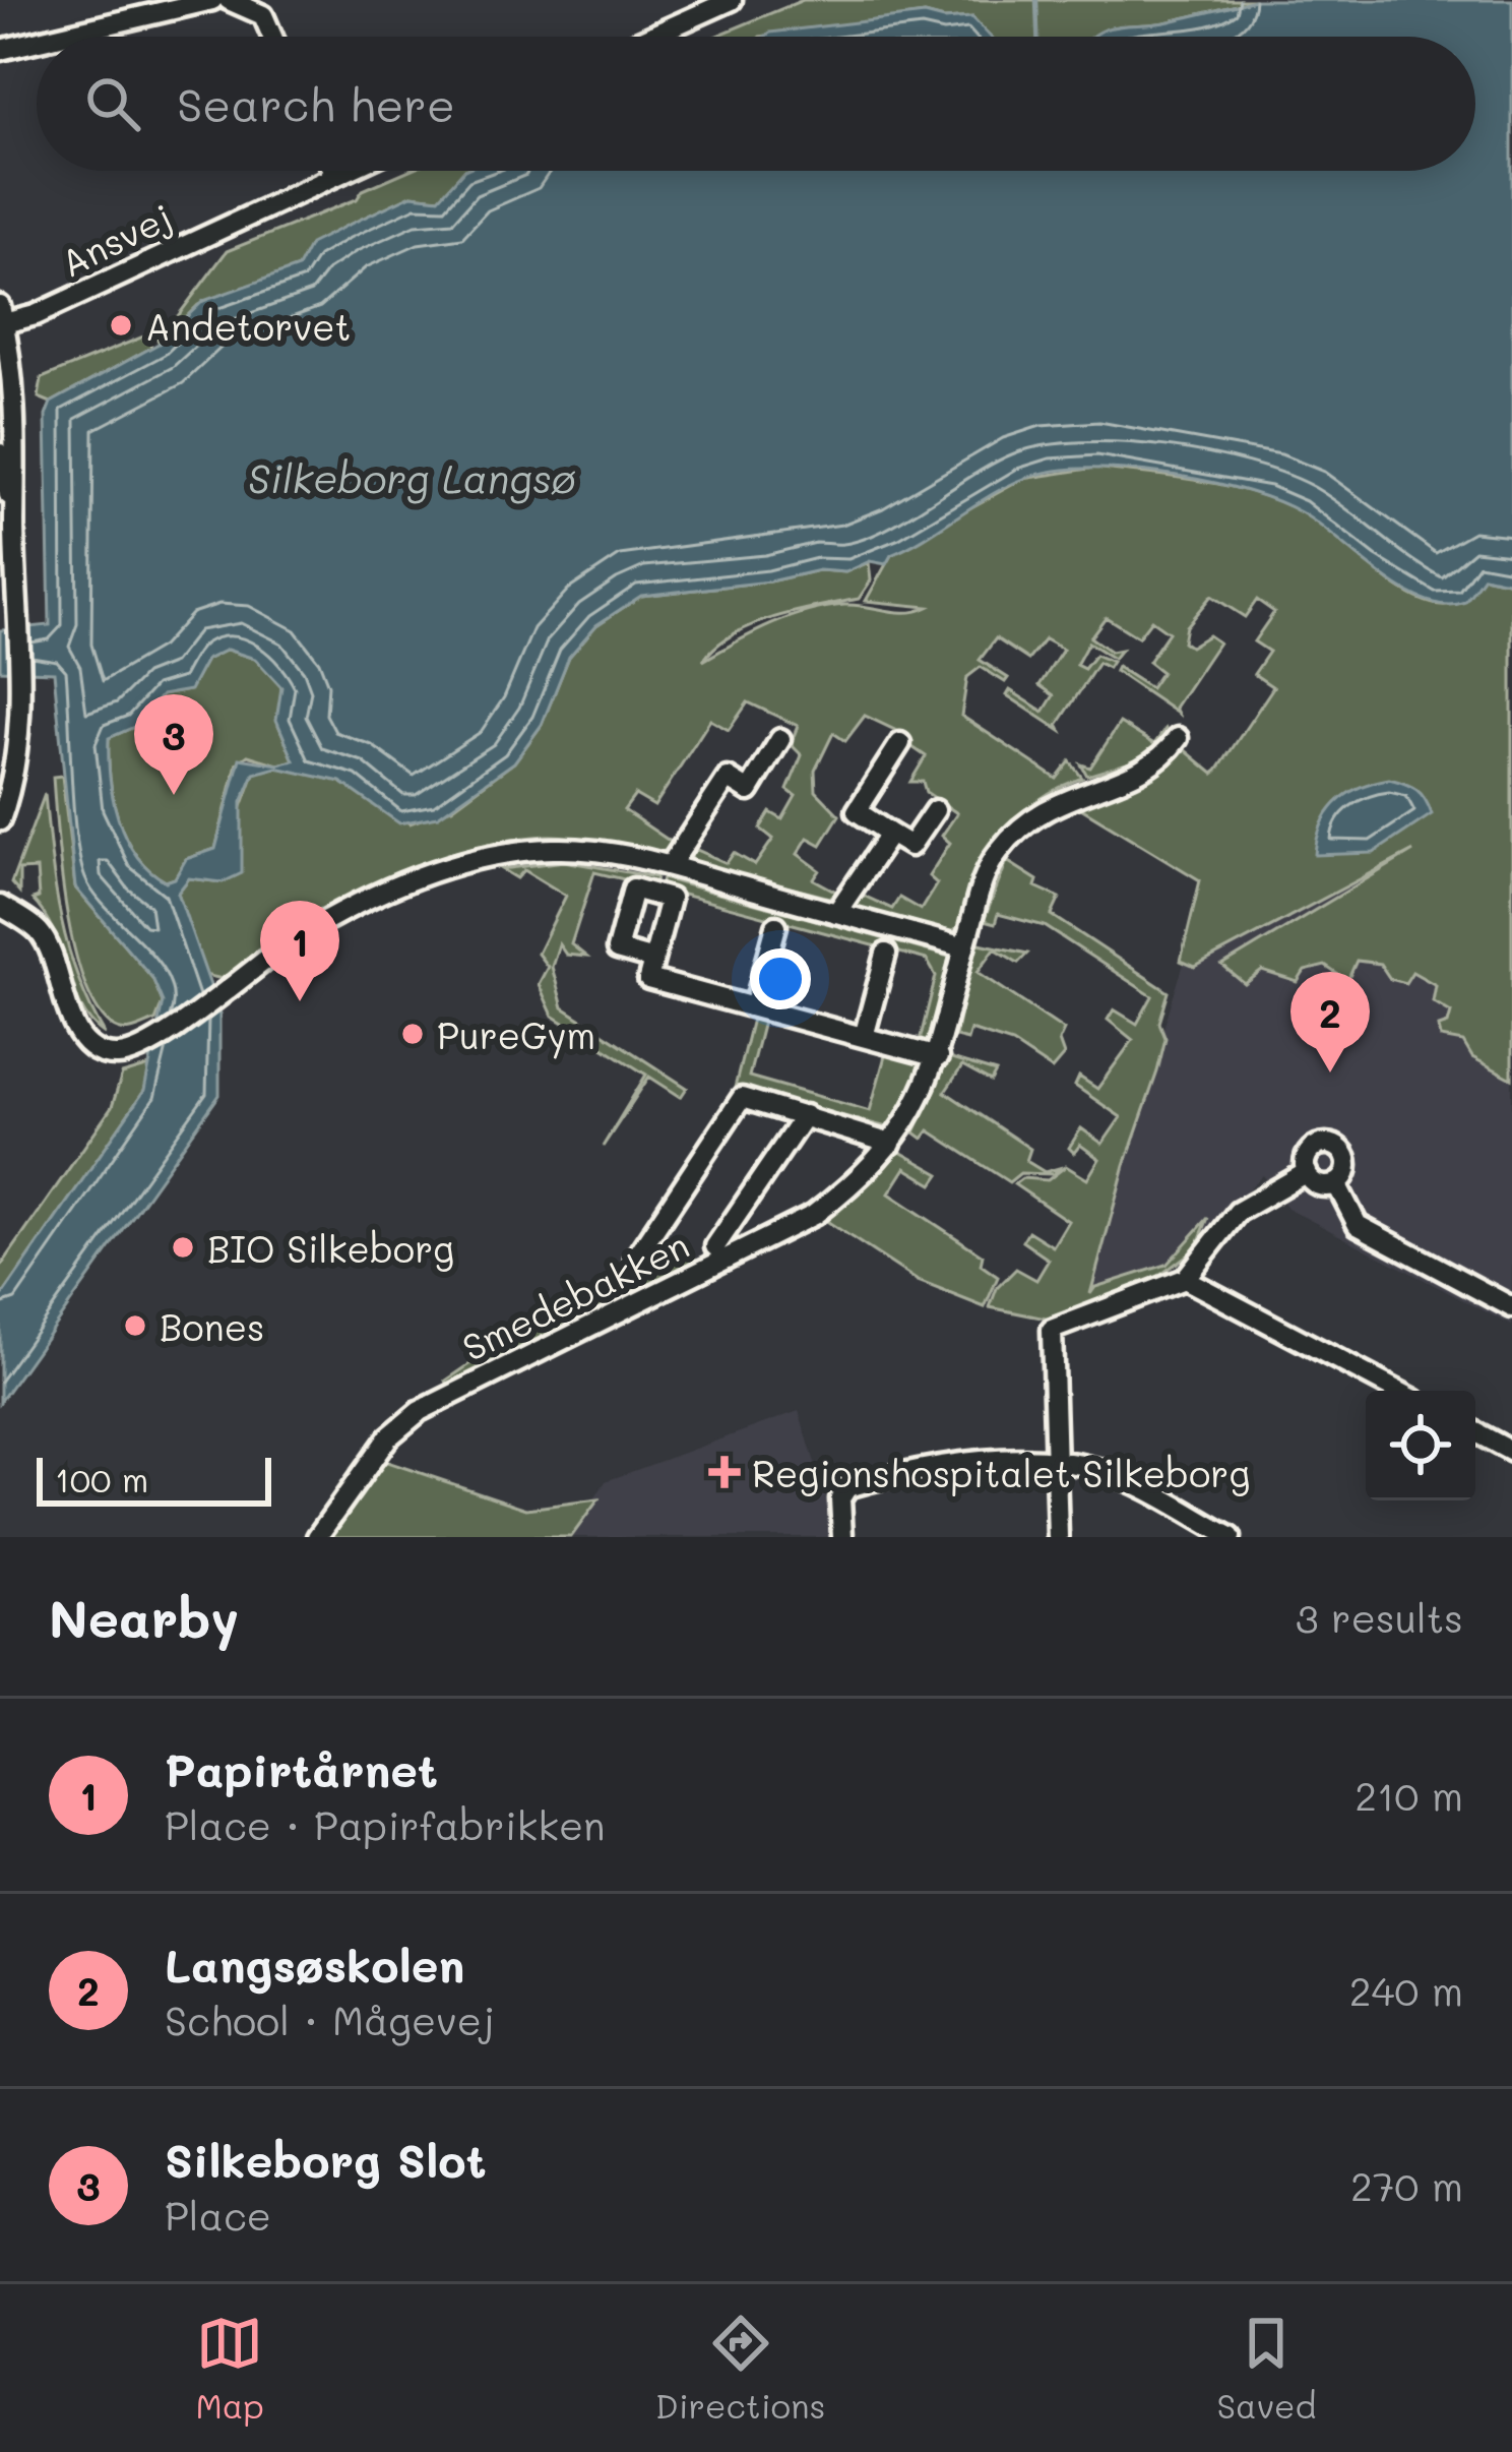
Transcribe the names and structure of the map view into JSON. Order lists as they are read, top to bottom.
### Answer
{
  "streets": {
    "street": ["Ansvej", "Smedebakken"]
  },
  "water": ["Silkeborg Langsø"],
  "places": {
    "other": [
      "Andetorvet",
      "PureGym",
      "BIO Silkeborg",
      "Bones"
    ],
    "health": ["Regionshospitalet Silkeborg"]
  },
  "scale_bar": "100 m",
  "page": {
    "search": "Search here",
    "pins": ["3", "1", "2"],
    "scale": "100 m",
    "heading": ["Nearby", "3 results"],
    "list": [
      {
        "mark": "1",
        "name": "Papirtårnet",
        "note": "Place · Papirfabrikken",
        "value": "210 m"
      },
      {
        "mark": "2",
        "name": "Langsøskolen",
        "note": "School · Mågevej",
        "value": "240 m"
      },
      {
        "mark": "3",
        "name": "Silkeborg Slot",
        "note": "Place",
        "value": "270 m"
      }
    ],
    "nav": ["Map", "Directions", "Saved"]
  }
}
